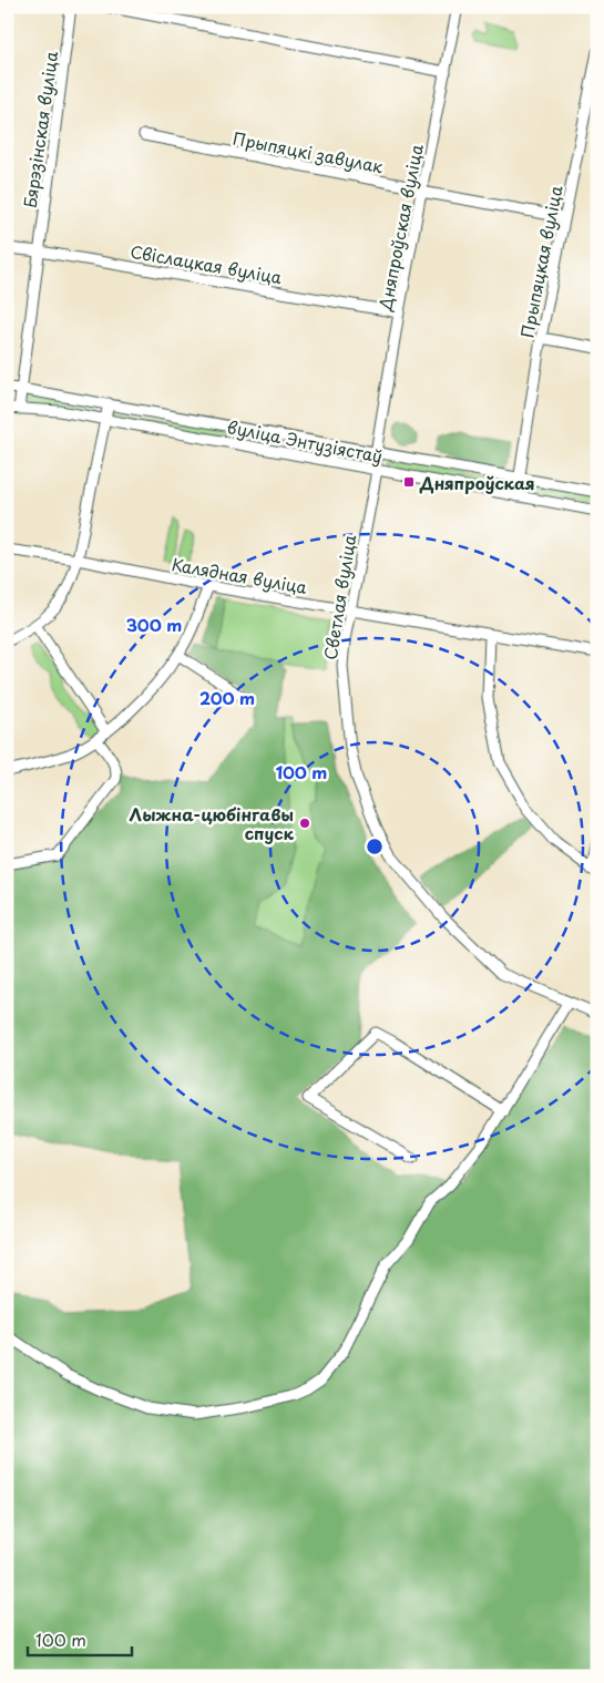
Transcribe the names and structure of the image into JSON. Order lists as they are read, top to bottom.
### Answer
{
  "streets": {
    "street": [
      "Бярэзінская вуліца",
      "Прыпяцкі завулак",
      "Дняпроўская вуліца",
      "Прыпяцкая вуліца",
      "Свіслацкая вуліца",
      "вуліца Энтузіястаў",
      "Калядная вуліца",
      "Светлая вуліца"
    ]
  },
  "crossings": [
    ["Бярэзінская вуліца", "Свіслацкая вуліца"],
    ["Бярэзінская вуліца", "вуліца Энтузіястаў"],
    ["Прыпяцкі завулак", "Дняпроўская вуліца"],
    ["Прыпяцкі завулак", "Прыпяцкая вуліца"],
    ["Дняпроўская вуліца", "Свіслацкая вуліца"],
    ["Дняпроўская вуліца", "вуліца Энтузіястаў"],
    ["Дняпроўская вуліца", "Светлая вуліца"],
    ["Прыпяцкая вуліца", "вуліца Энтузіястаў"],
    ["вуліца Энтузіястаў", "Светлая вуліца"],
    ["Калядная вуліца", "Светлая вуліца"]
  ],
  "places": {
    "transit": ["Дняпроўская"],
    "other": ["Лыжна-цюбінгавы спуск"]
  },
  "scale_bar": "100 m",
  "rings": ["300 m", "200 m", "100 m"]
}
